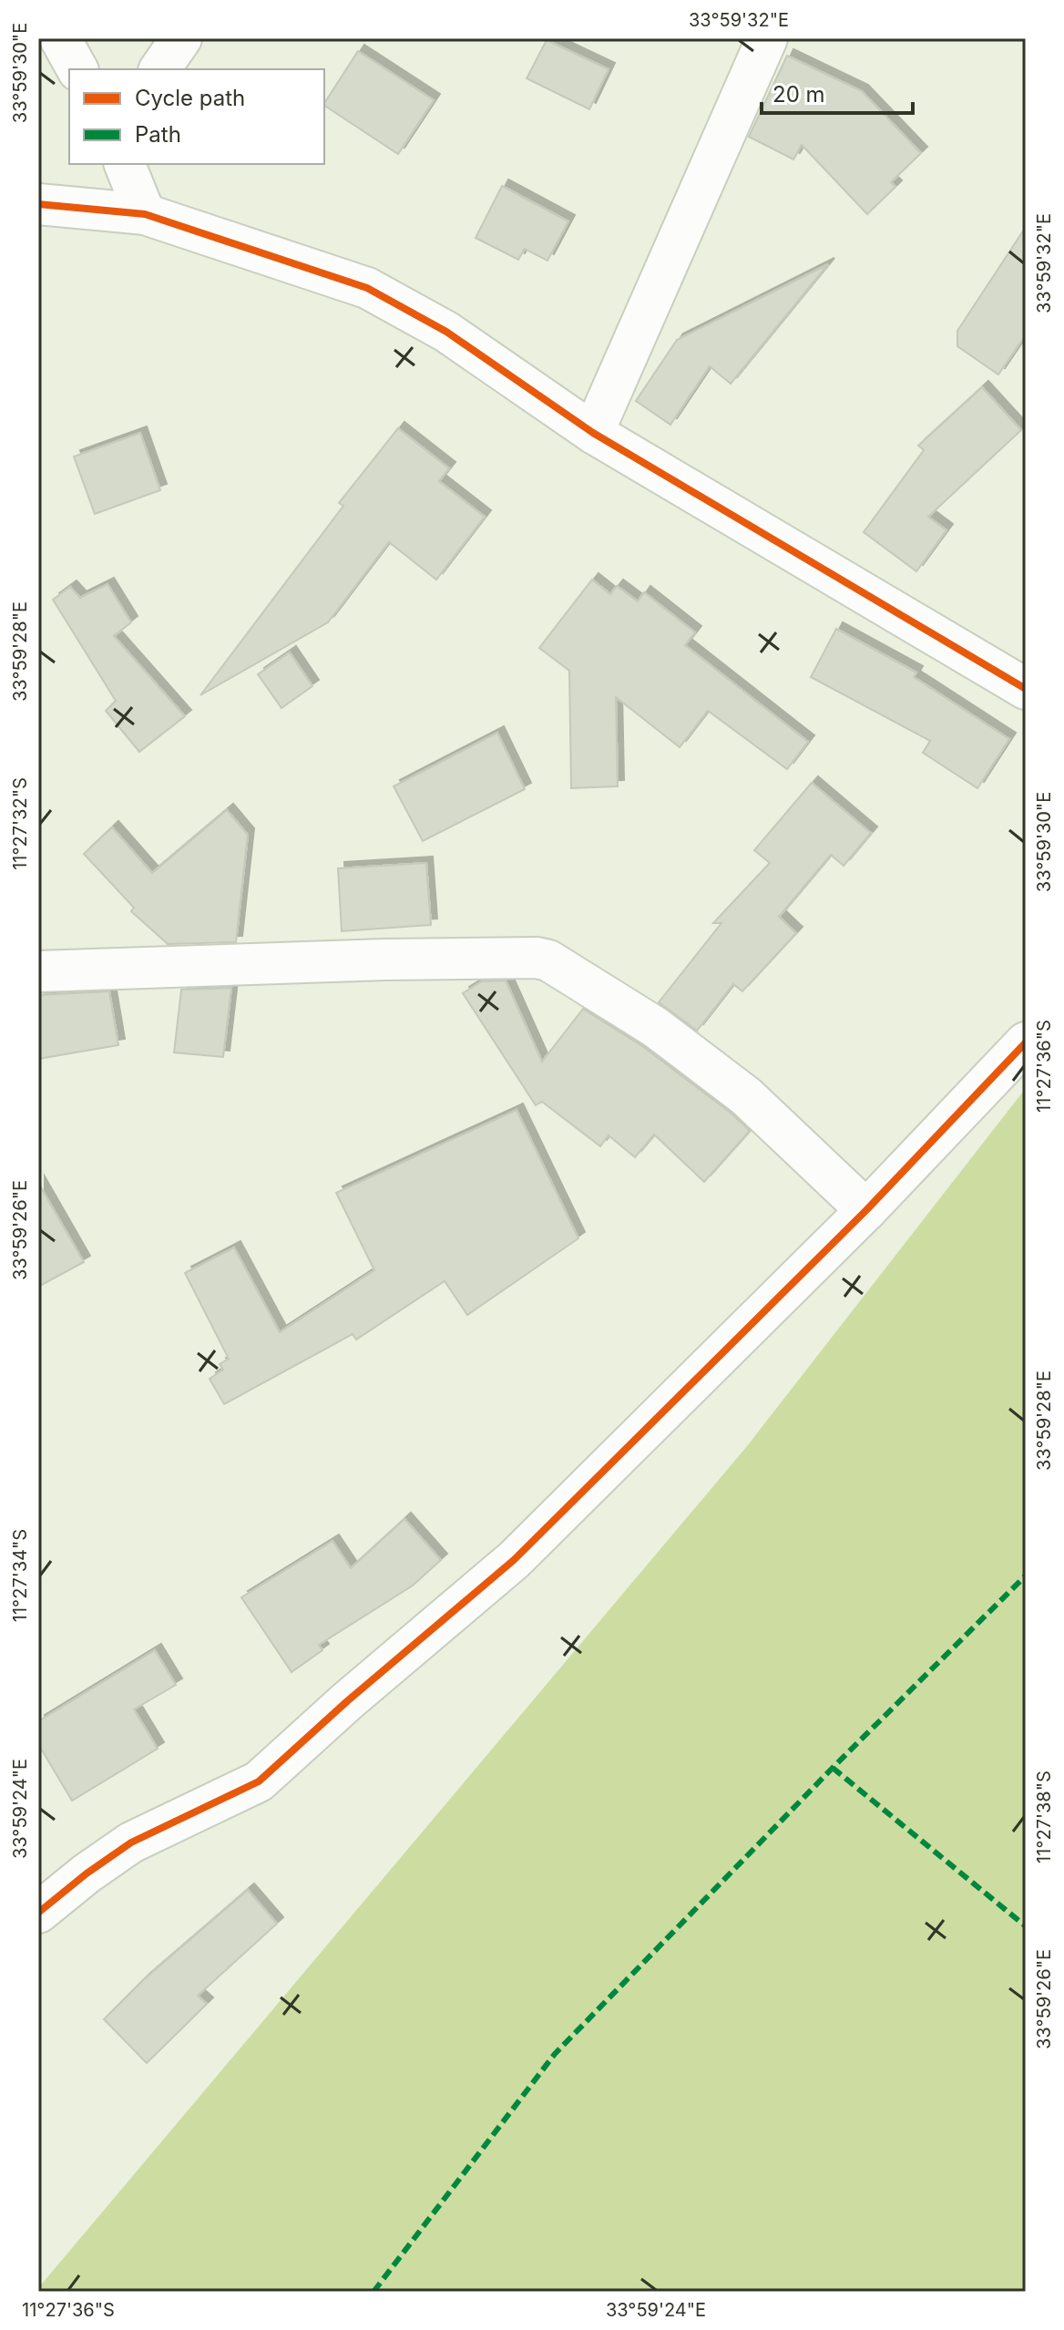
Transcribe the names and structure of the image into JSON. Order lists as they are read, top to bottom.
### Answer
{
  "legend": ["Cycle path", "Path"],
  "scale_bar": "20 m",
  "coordinates": [
    "33°59'32\"E",
    "33°59'30\"E",
    "33°59'28\"E",
    "11°27'32\"S",
    "11°27'36\"S",
    "33°59'26\"E",
    "11°27'34\"S",
    "33°59'24\"E",
    "11°27'38\"S"
  ]
}
